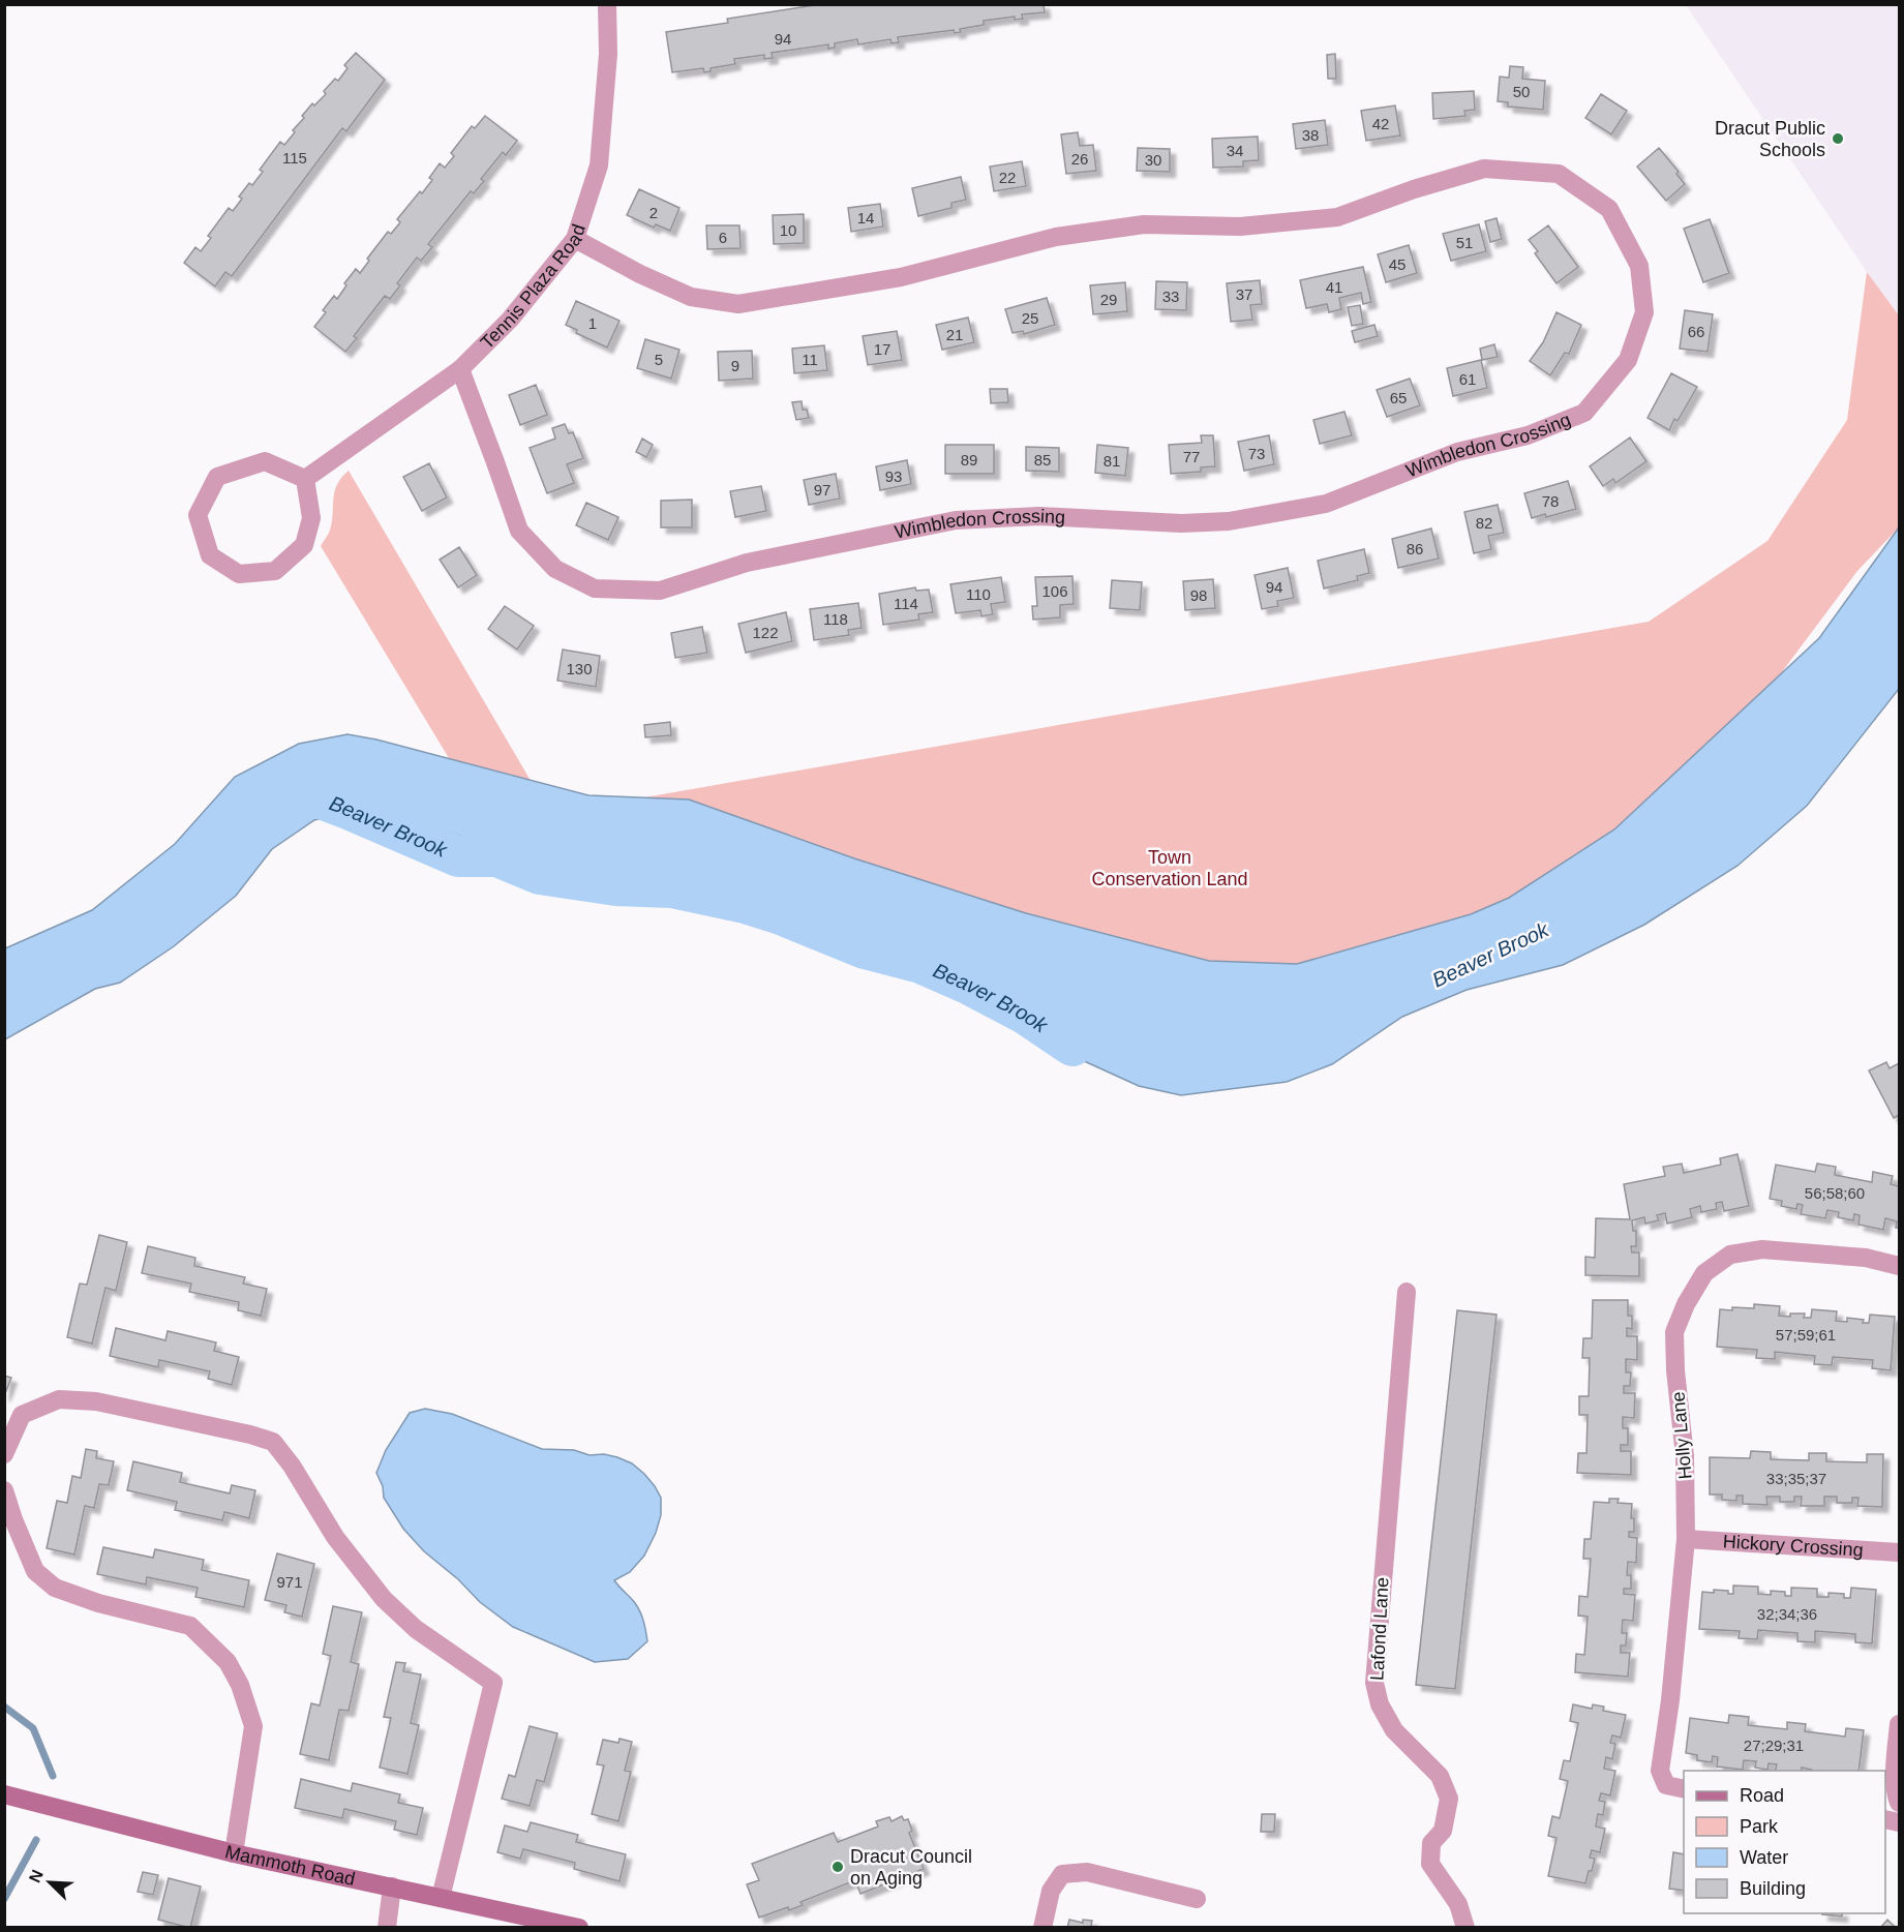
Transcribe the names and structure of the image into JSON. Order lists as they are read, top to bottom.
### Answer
{
  "streets": {
    "main road": ["Mammoth Road"],
    "street": [
      "Tennis Plaza Road",
      "Wimbledon Crossing",
      "Holly Lane",
      "Hickory Crossing",
      "Lafond Lane"
    ]
  },
  "crossings": [
    ["Tennis Plaza Road", "Wimbledon Crossing"],
    ["Holly Lane", "Hickory Crossing"]
  ],
  "water": ["Beaver Brook"],
  "parks": ["Town Conservation Land"],
  "places": ["Dracut Public Schools", "Dracut Council on Aging"],
  "house_numbers": [
    "94",
    "50",
    "42",
    "38",
    "34",
    "115",
    "26",
    "30",
    "22",
    "2",
    "14",
    "10",
    "6",
    "51",
    "45",
    "41",
    "37",
    "33",
    "29",
    "25",
    "1",
    "66",
    "21",
    "17",
    "5",
    "11",
    "9",
    "61",
    "65",
    "73",
    "77",
    "89",
    "85",
    "81",
    "93",
    "97",
    "78",
    "82",
    "86",
    "94",
    "106",
    "110",
    "98",
    "114",
    "118",
    "122",
    "130",
    "56;58;60",
    "57;59;61",
    "33;35;37",
    "971",
    "32;34;36",
    "27;29;31"
  ],
  "legend": [
    "Road",
    "Park",
    "Water",
    "Building"
  ],
  "north": "top left"
}
